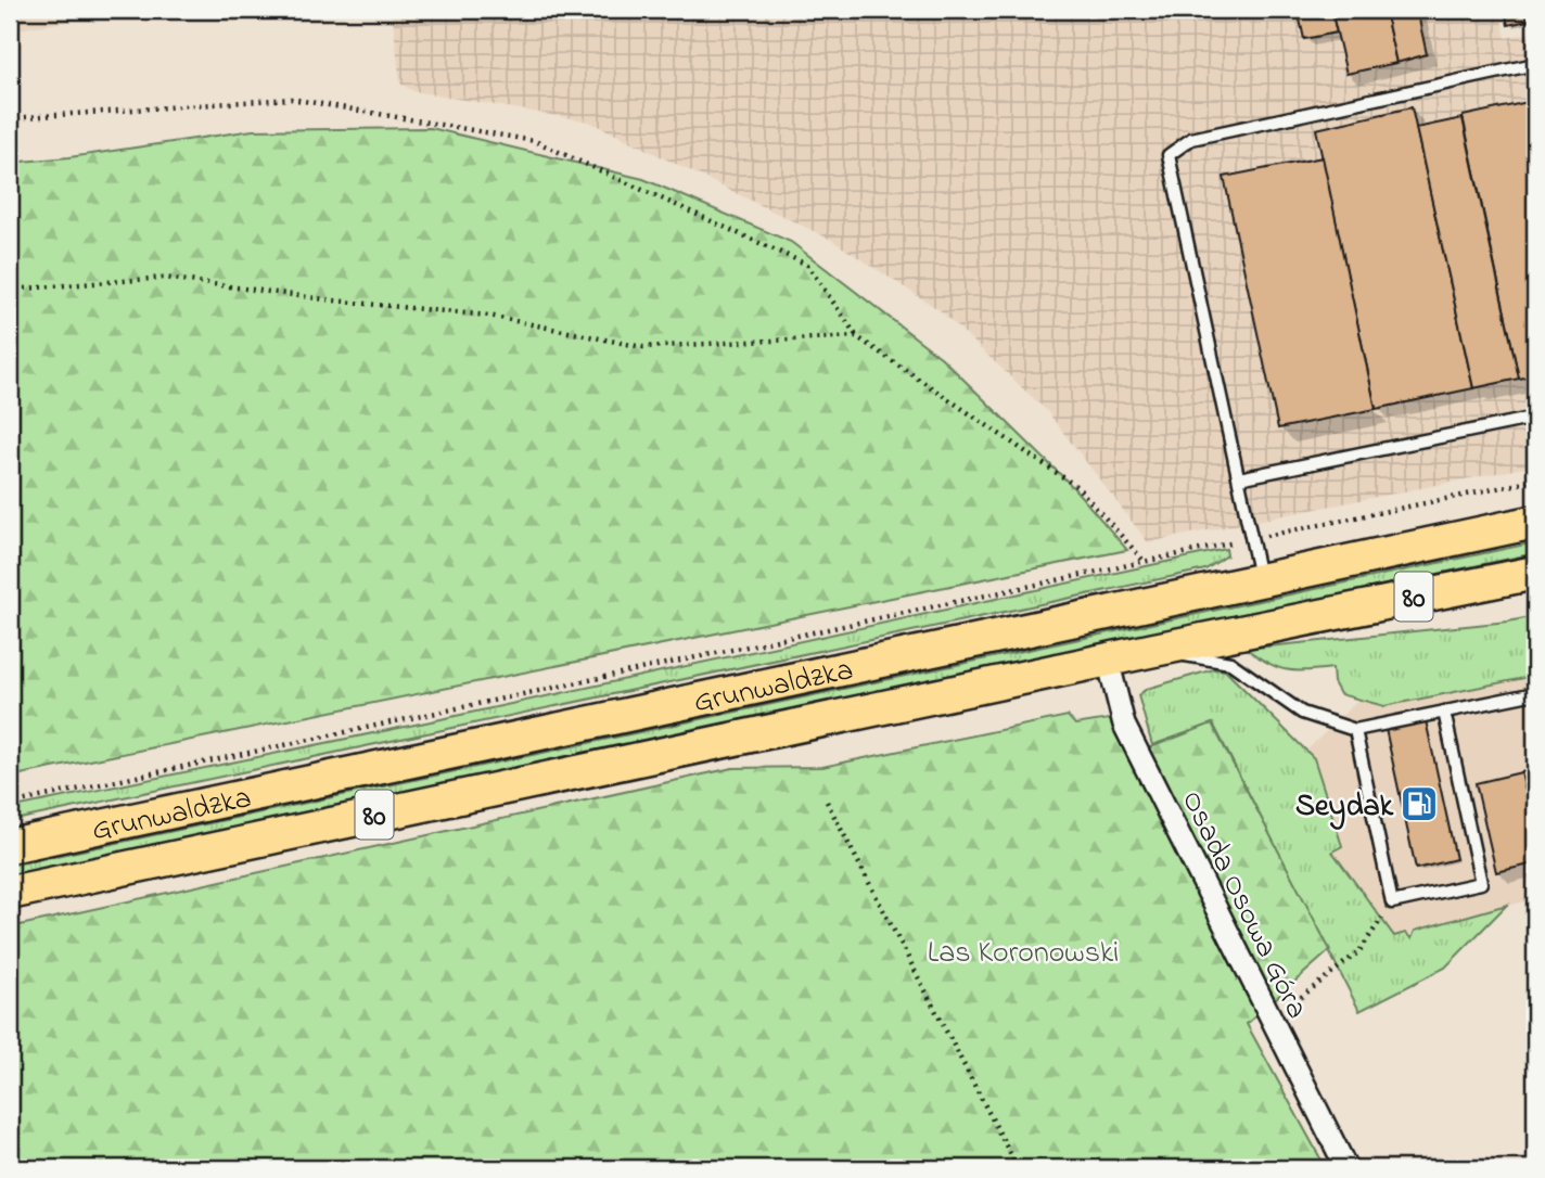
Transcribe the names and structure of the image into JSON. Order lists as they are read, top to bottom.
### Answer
{
  "streets": {
    "main road": ["80", "Grunwaldzka"],
    "street": ["Osada Osowa Góra"]
  },
  "crossings": [
    ["Grunwaldzka", "Osada Osowa Góra"]
  ],
  "parks": ["Las Koronowski"],
  "places": {
    "fuel station": ["Seydak"]
  }
}
